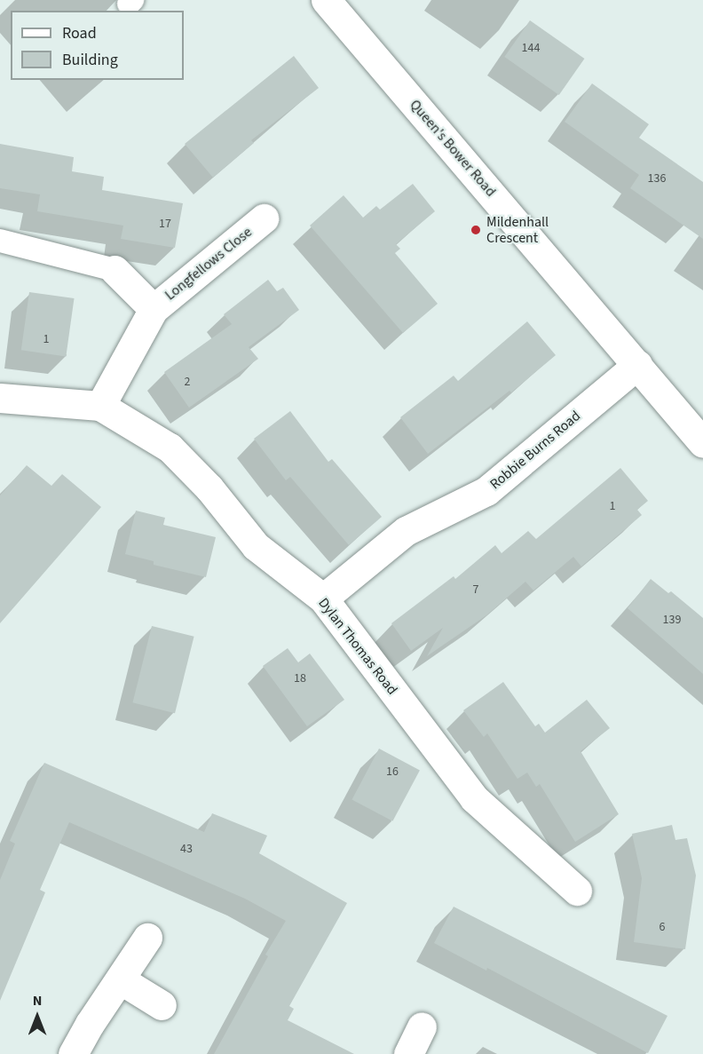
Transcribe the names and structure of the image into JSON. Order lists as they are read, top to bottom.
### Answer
{
  "streets": {
    "street": [
      "Queen's Bower Road",
      "Longfellows Close",
      "Robbie Burns Road",
      "Dylan Thomas Road"
    ]
  },
  "crossings": [
    ["Queen's Bower Road", "Robbie Burns Road"],
    ["Longfellows Close", "Dylan Thomas Road"],
    ["Robbie Burns Road", "Dylan Thomas Road"]
  ],
  "places": ["Mildenhall Crescent"],
  "house_numbers": [
    "144",
    "136",
    "17",
    "1",
    "2",
    "1",
    "7",
    "139",
    "18",
    "16",
    "43",
    "6"
  ],
  "legend": ["Road", "Building"],
  "north": "top"
}
